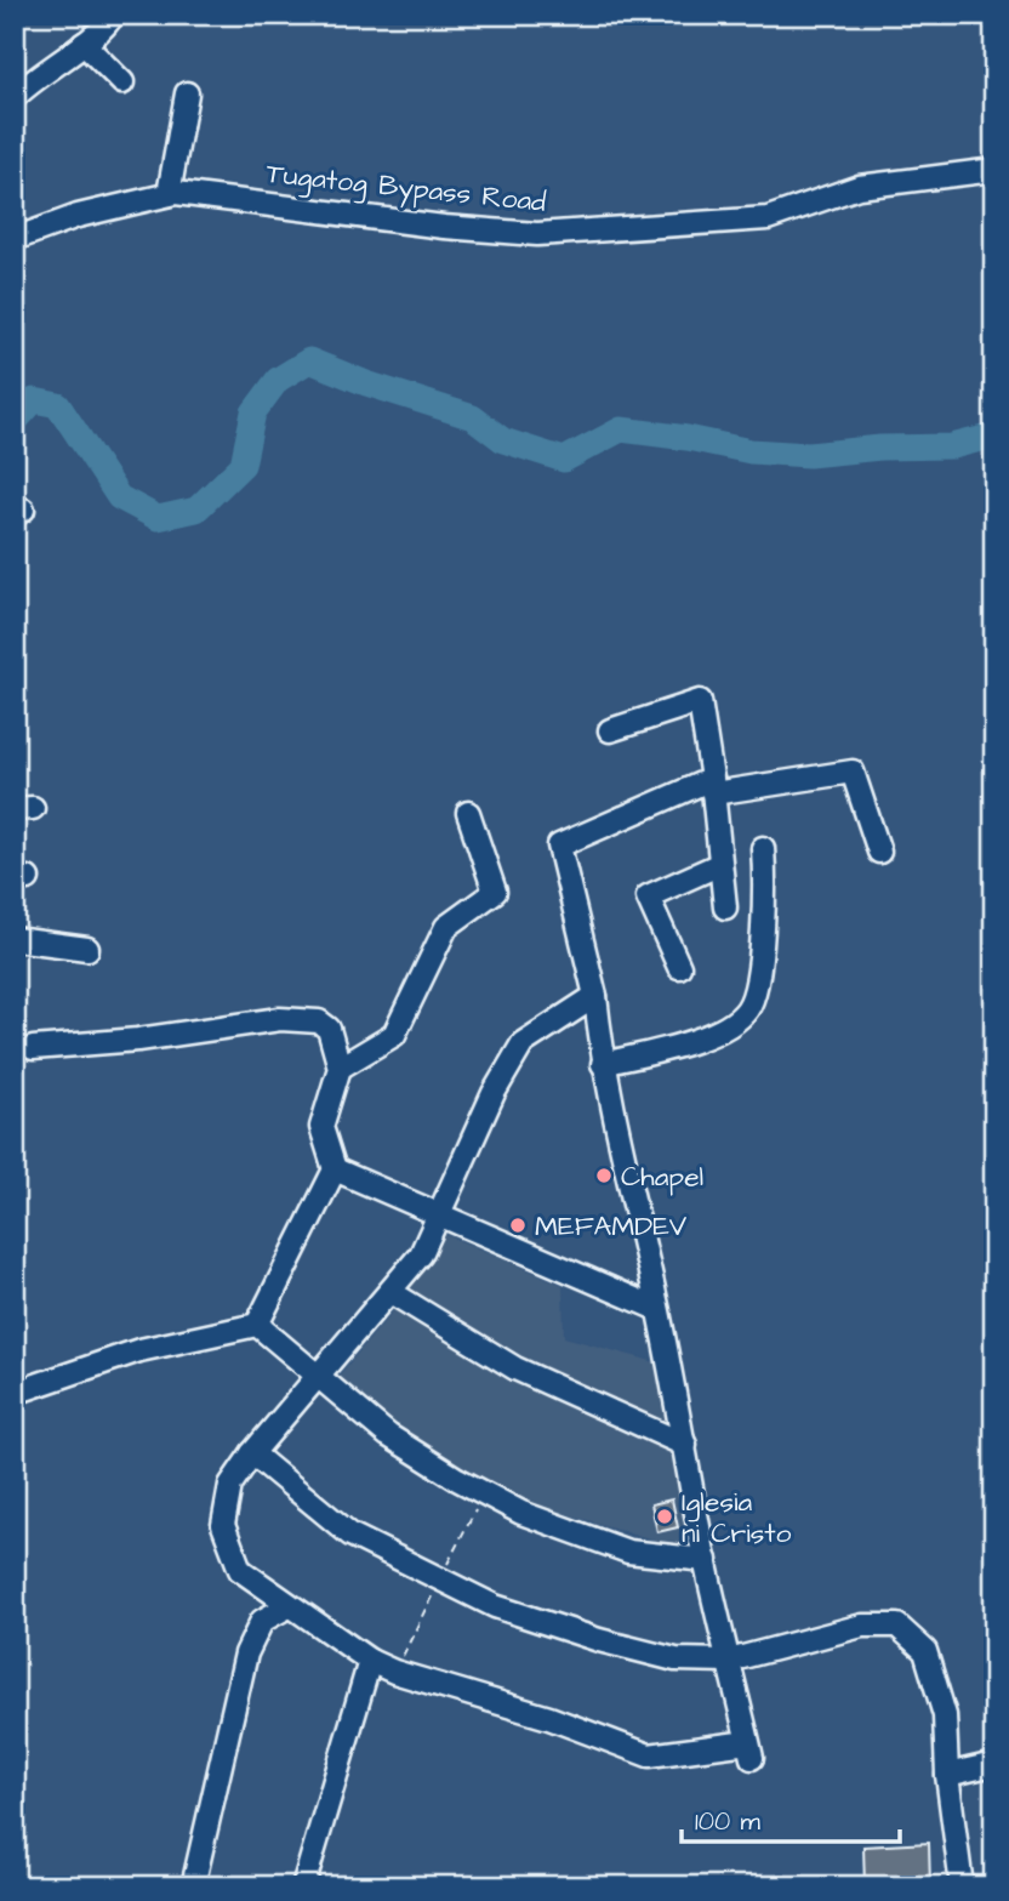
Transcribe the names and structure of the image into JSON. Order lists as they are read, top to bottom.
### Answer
{
  "streets": {
    "street": ["Tugatog Bypass Road"]
  },
  "places": ["Chapel", "MEFAMDEV", "Iglesia ni Cristo"],
  "scale_bar": "100 m"
}
